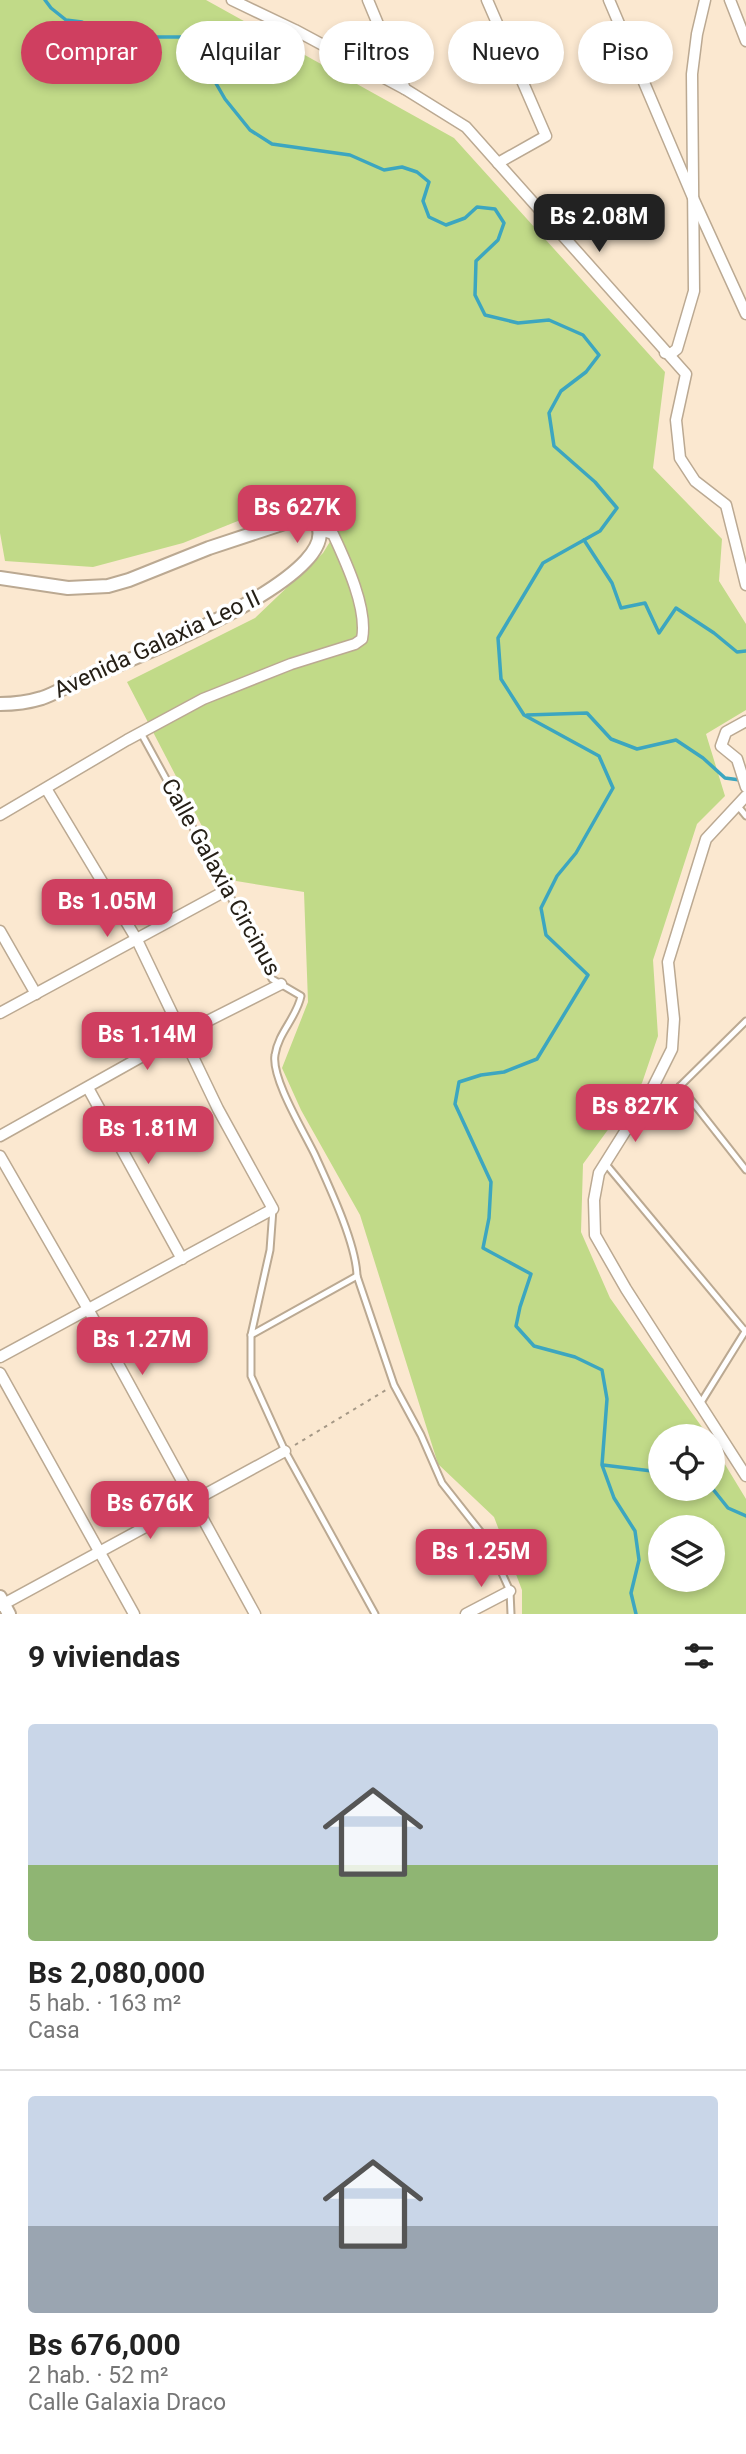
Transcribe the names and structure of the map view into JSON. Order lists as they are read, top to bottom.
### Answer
{
  "streets": {
    "street": ["Avenida Galaxia Leo II"],
    "lane": ["Calle Galaxia Circinus"]
  },
  "page": {
    "chip": [
      "Comprar",
      "Alquilar",
      "Filtros",
      "Nuevo",
      "Piso"
    ],
    "price": [
      "Bs 2.08M",
      "Bs 627K",
      "Bs 1.05M",
      "Bs 1.14M",
      "Bs 827K",
      "Bs 1.81M",
      "Bs 1.27M",
      "Bs 676K",
      "Bs 1.25M"
    ],
    "heading": "9 viviendas",
    "list": [
      {
        "name": "Bs 2,080,000",
        "note": "5 hab. · 163 m² · Casa"
      },
      {
        "name": "Bs 676,000",
        "note": "2 hab. · 52 m² · Calle Galaxia Draco"
      }
    ]
  }
}
